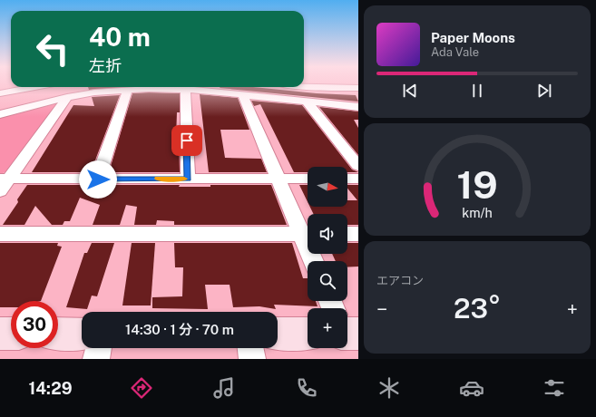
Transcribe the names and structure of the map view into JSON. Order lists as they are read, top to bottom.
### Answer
{
  "north": "right",
  "page": {
    "turn": ["40 m", "左折"],
    "song": ["Paper Moons", "Ada Vale"],
    "map_buttons": "+",
    "tile": "エアコン",
    "heat": ["−", "23°", "+"],
    "limit": "30",
    "trip": "14:30 · 1 分 · 70 m",
    "tabs": "14:29",
    "gauge": ["19", "km/h"]
  }
}
